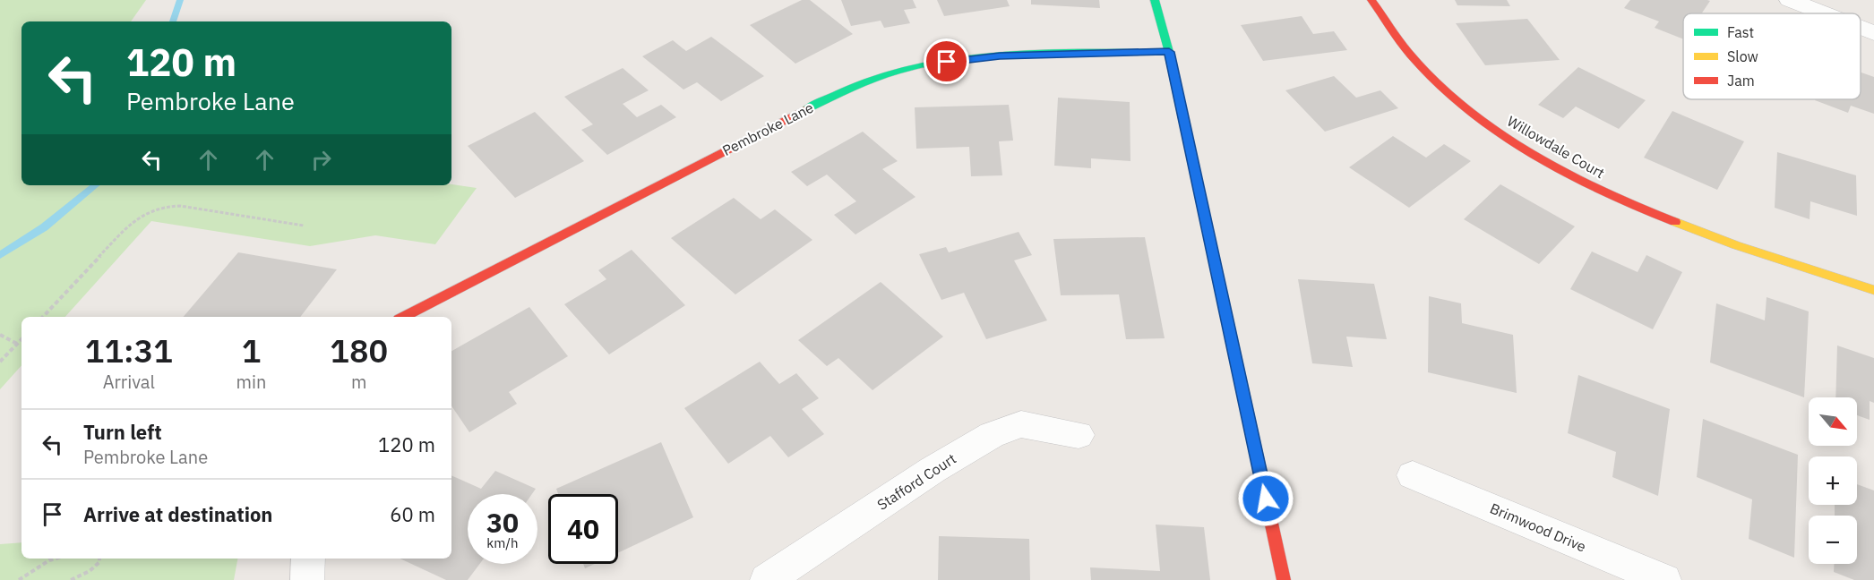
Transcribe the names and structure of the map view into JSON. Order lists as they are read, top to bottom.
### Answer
{
  "streets": {
    "street": [
      "Pembroke Lane",
      "Willowdale Court",
      "Stafford Court",
      "Brimwood Drive"
    ]
  },
  "legend": ["Fast", "Slow", "Jam"],
  "north": "bottom right",
  "page": {
    "turn": ["120 m", "Pembroke Lane"],
    "eta": [
      "11:31",
      "Arrival",
      "1",
      "min",
      "180",
      "m"
    ],
    "map_buttons": ["+", "−"],
    "list": [
      {
        "name": "Turn left",
        "note": "Pembroke Lane",
        "value": "120 m"
      },
      {
        "name": "Arrive at destination",
        "value": "60 m"
      }
    ],
    "speed": "30 km/h",
    "limit": "40"
  }
}
